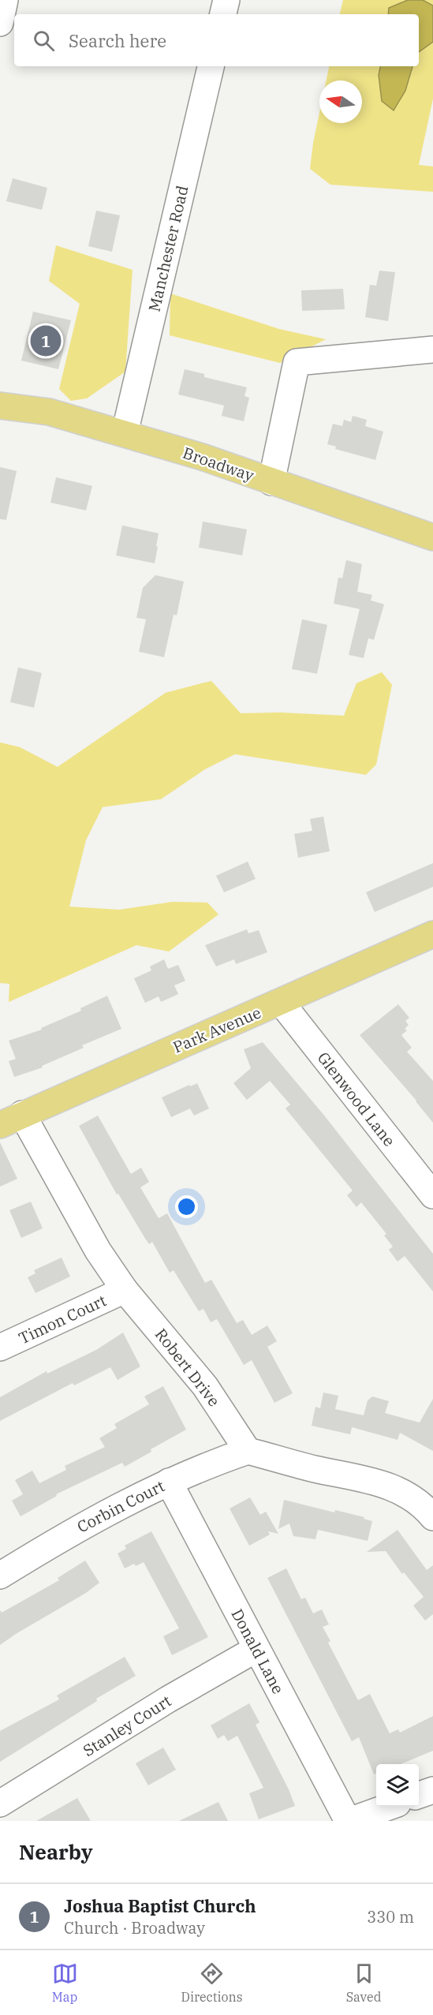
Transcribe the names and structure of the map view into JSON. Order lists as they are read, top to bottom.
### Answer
{
  "streets": {
    "main road": ["Broadway", "Park Avenue"],
    "street": [
      "Manchester Road",
      "Glenwood Lane",
      "Timon Court",
      "Robert Drive",
      "Corbin Court",
      "Donald Lane",
      "Stanley Court"
    ]
  },
  "crossings": [
    ["Manchester Road", "Broadway"],
    ["Park Avenue", "Glenwood Lane"],
    ["Park Avenue", "Robert Drive"],
    ["Timon Court", "Robert Drive"],
    ["Robert Drive", "Corbin Court"],
    ["Corbin Court", "Donald Lane"],
    ["Donald Lane", "Stanley Court"]
  ],
  "north": "left",
  "page": {
    "search": "Search here",
    "pins": "1",
    "heading": "Nearby",
    "list": [
      {
        "mark": "1",
        "name": "Joshua Baptist Church",
        "note": "Church · Broadway",
        "value": "330 m"
      }
    ],
    "nav": ["Map", "Directions", "Saved"]
  }
}
